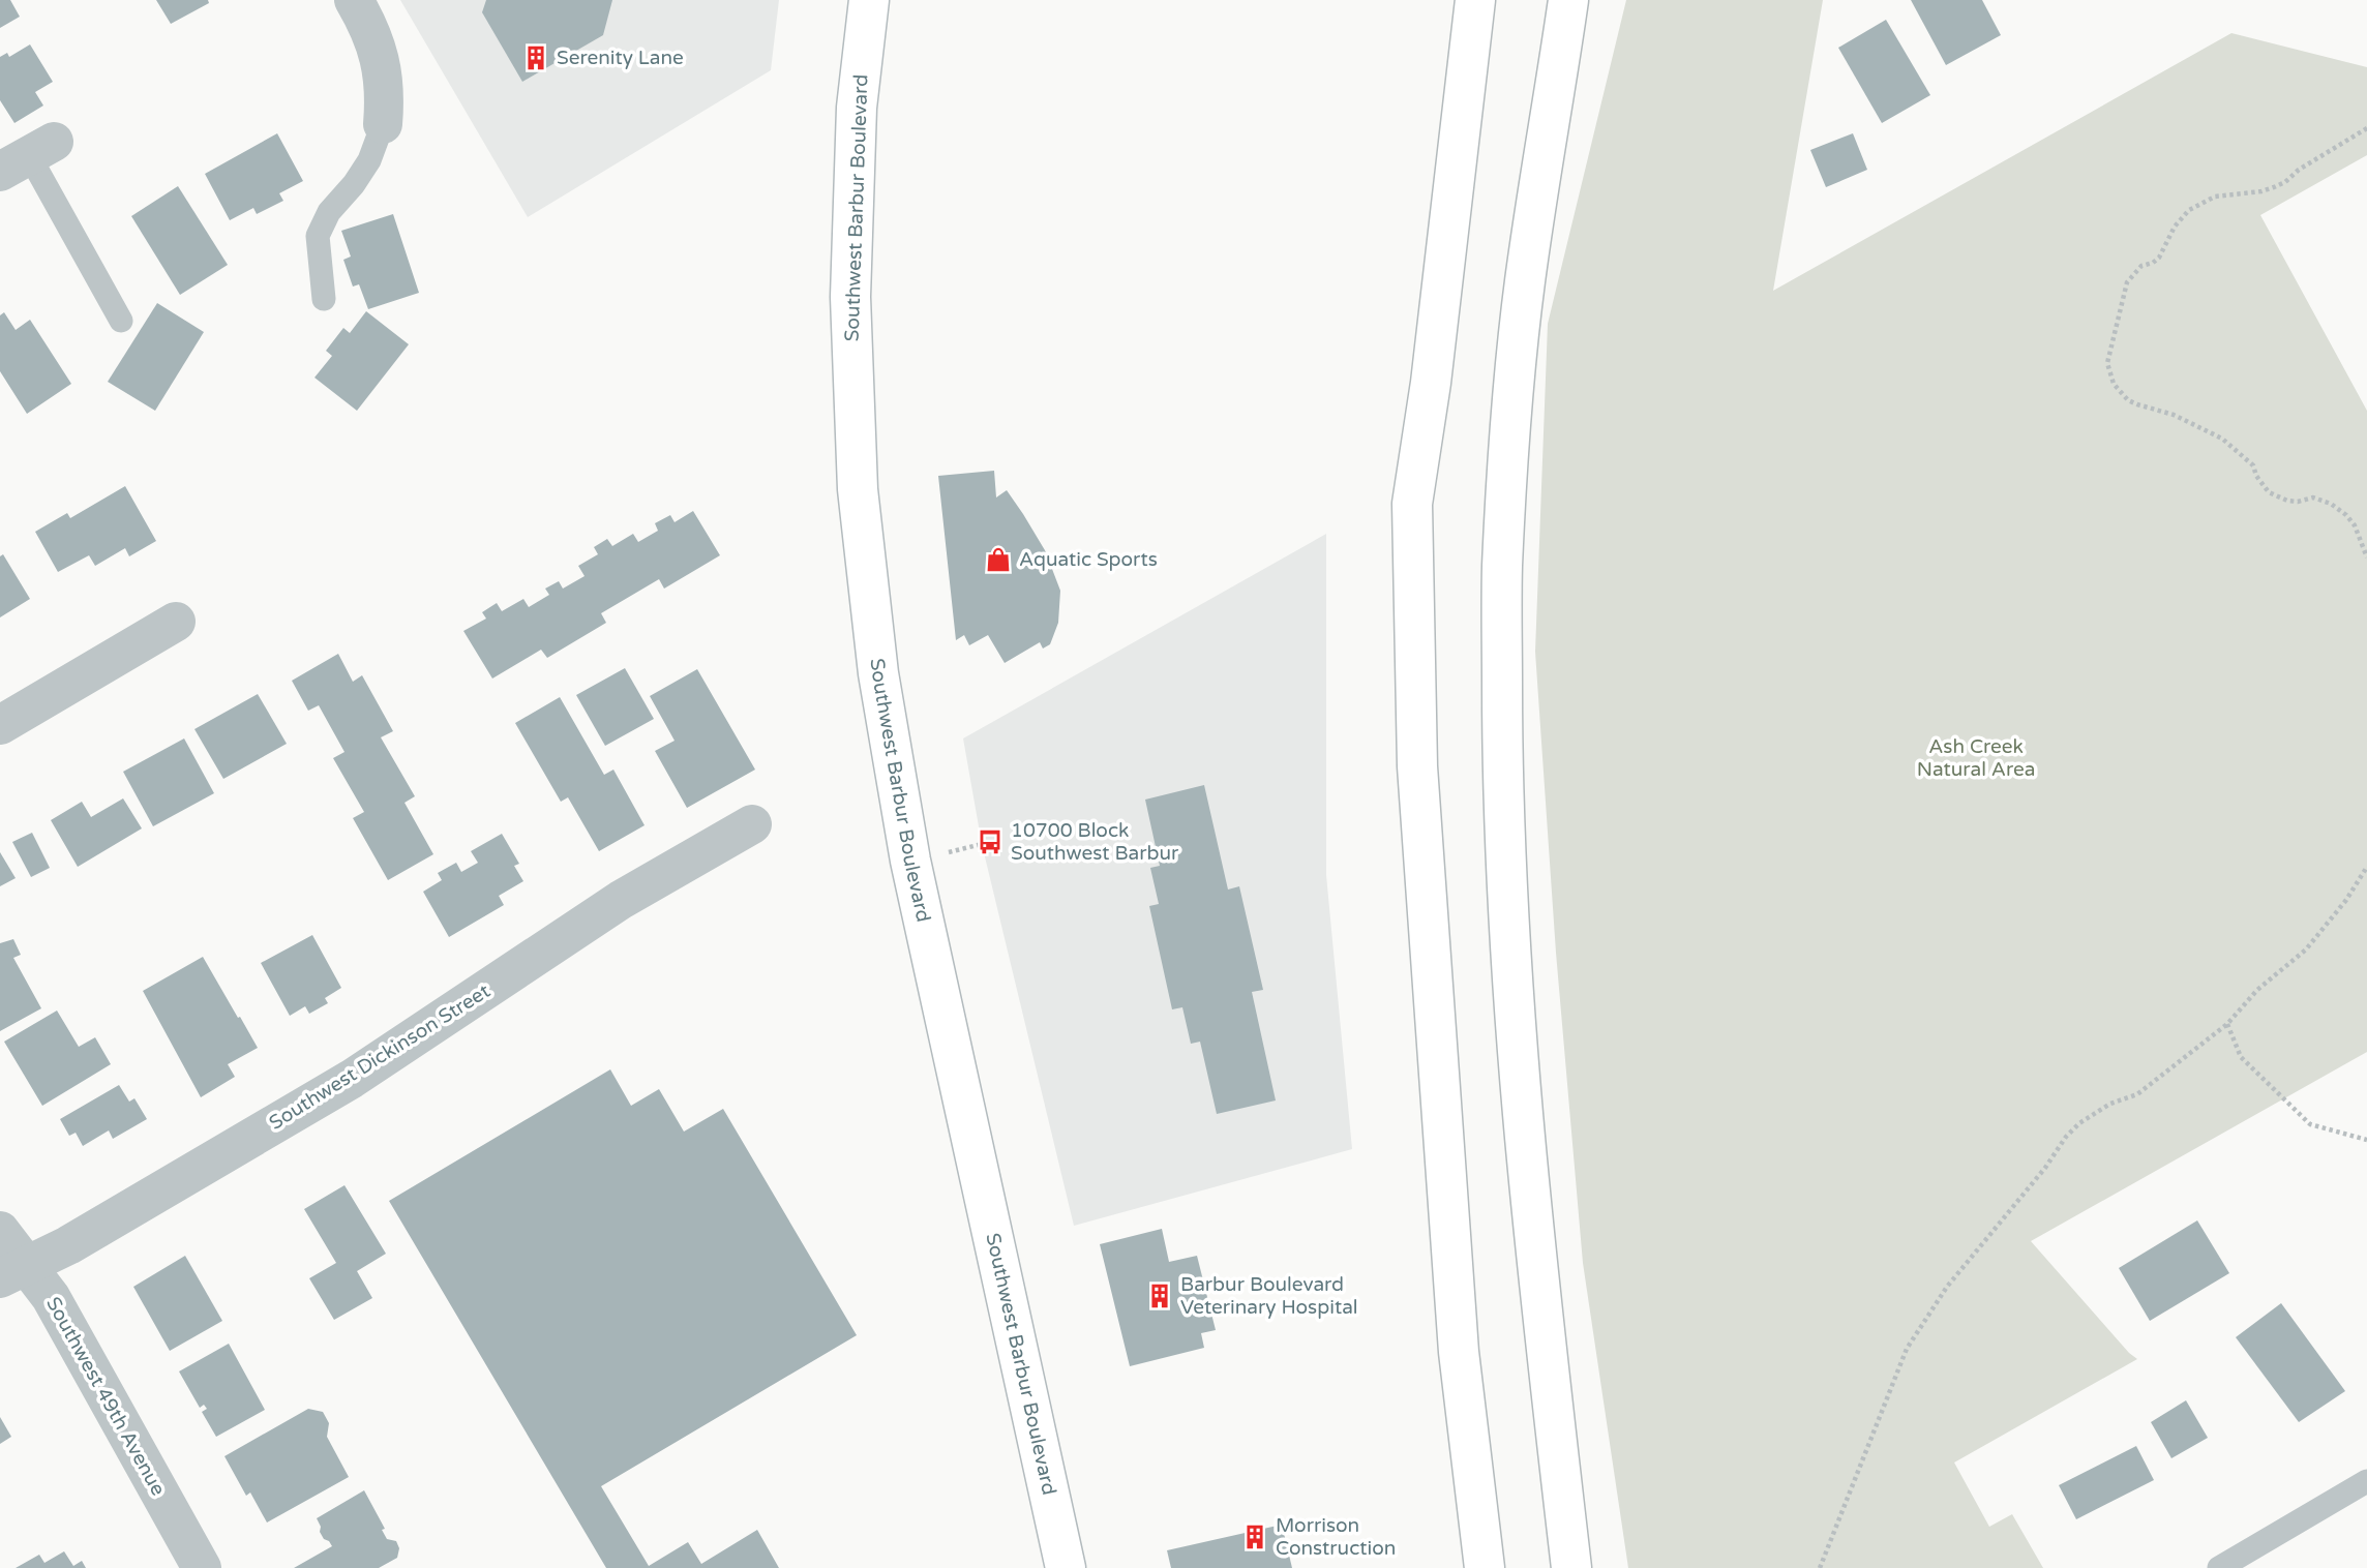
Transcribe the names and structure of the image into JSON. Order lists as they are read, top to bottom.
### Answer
{
  "streets": {
    "main road": ["Southwest Barbur Boulevard"],
    "street": ["Southwest Dickinson Street", "Southwest 49th Avenue"]
  },
  "crossings": [
    ["Southwest Dickinson Street", "Southwest 49th Avenue"]
  ],
  "parks": ["Ash Creek Natural Area"],
  "places": {
    "building": ["Serenity Lane", "Barbur Boulevard Veterinary Hospital", "Morrison Construction"],
    "shop": ["Aquatic Sports"],
    "bus stop": ["10700 Block Southwest Barbur"]
  }
}
